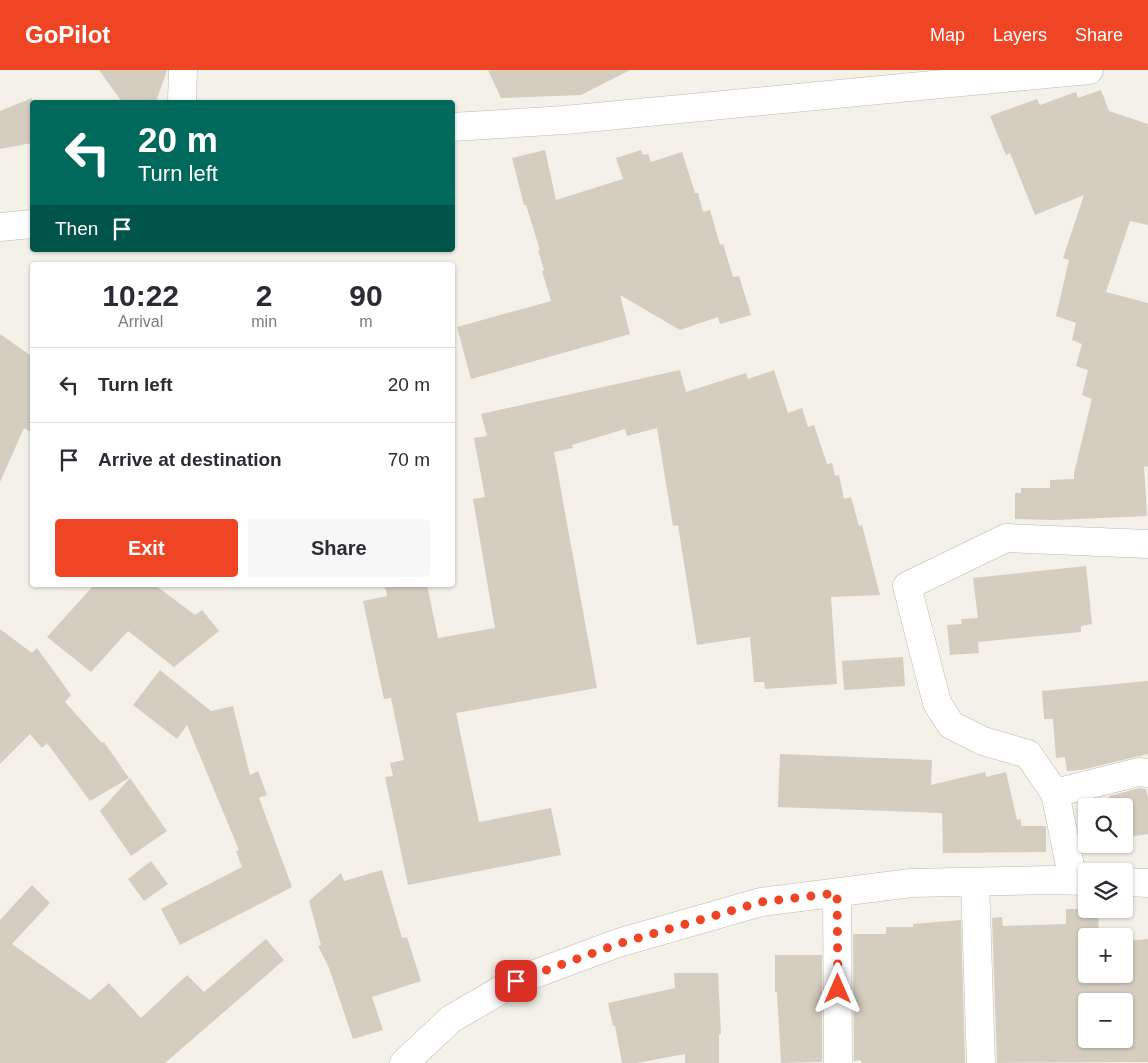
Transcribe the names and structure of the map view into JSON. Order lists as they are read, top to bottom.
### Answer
{
  "page": {
    "header": "GoPilot",
    "nav": ["Map", "Layers", "Share"],
    "turn": ["20 m", "Turn left"],
    "then": "Then",
    "eta": [
      "10:22",
      "Arrival",
      "2",
      "min",
      "90",
      "m"
    ],
    "list": [
      {
        "name": "Turn left",
        "value": "20 m"
      },
      {
        "name": "Arrive at destination",
        "value": "70 m"
      }
    ],
    "buttons": ["Exit", "Share"],
    "map_buttons": ["+", "−"]
  }
}
